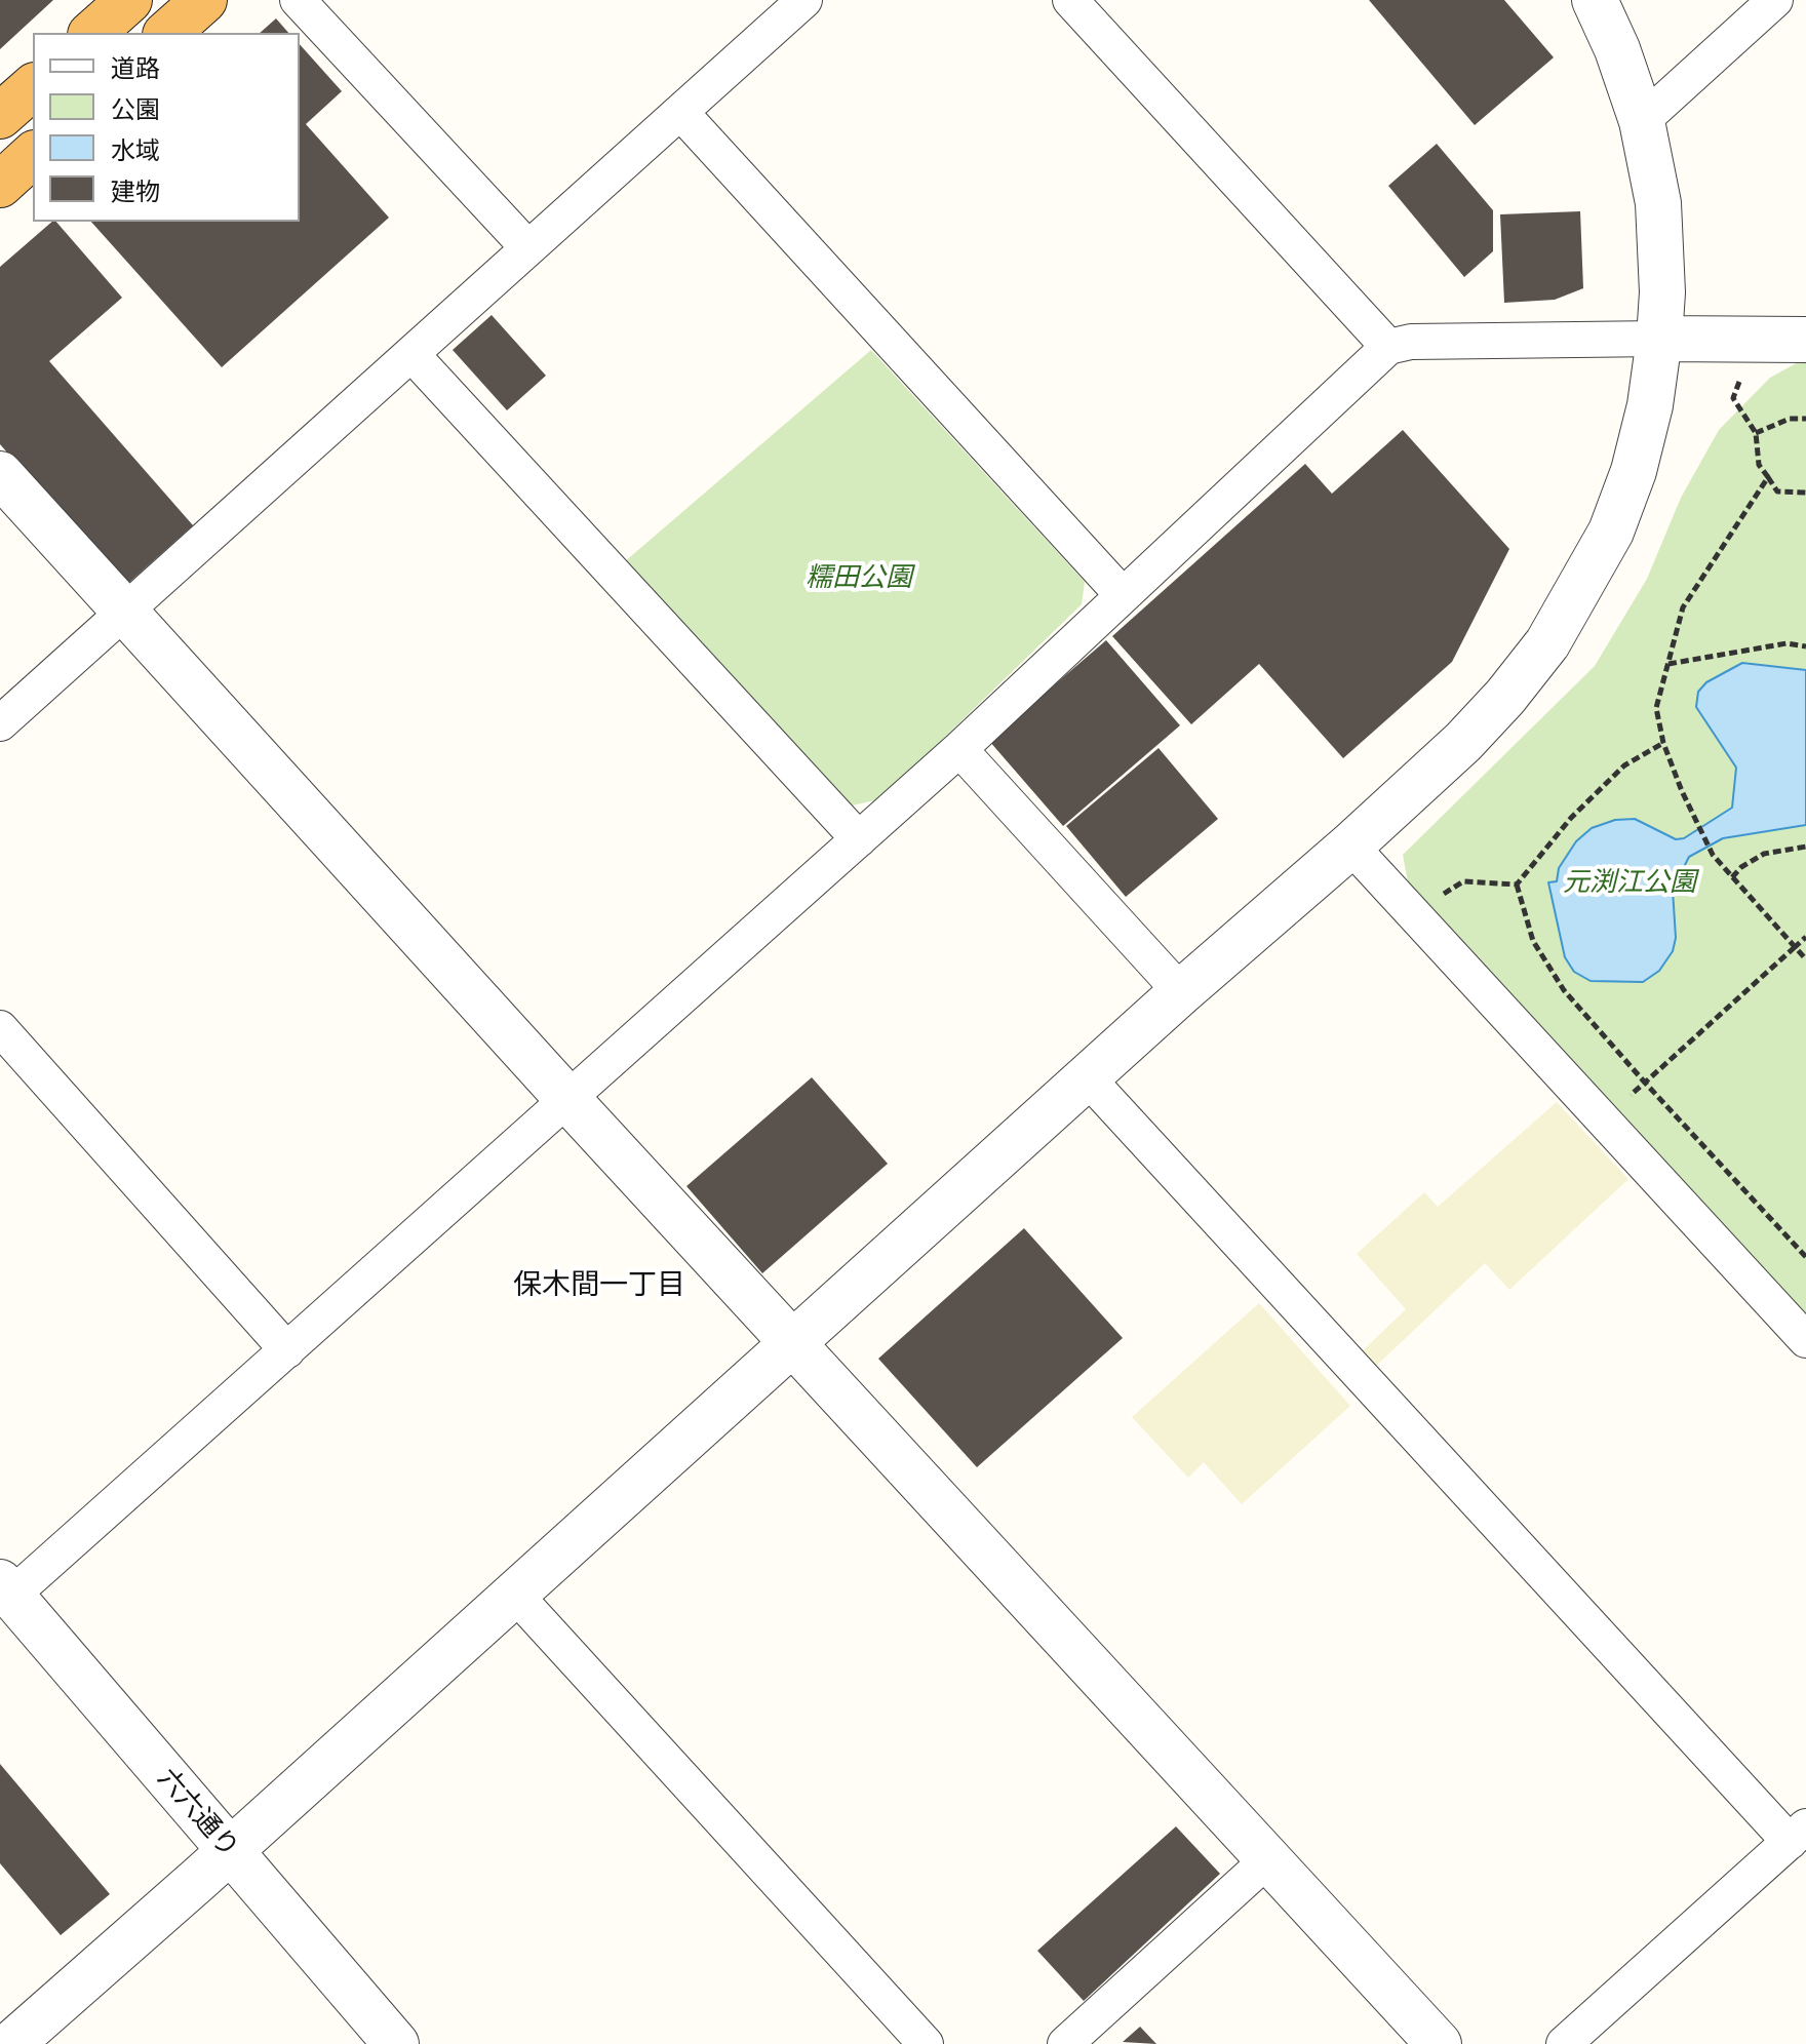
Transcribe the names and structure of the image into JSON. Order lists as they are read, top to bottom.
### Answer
{
  "streets": {
    "street": ["六六通り"]
  },
  "districts": ["保木間一丁目"],
  "parks": ["糯田公園", "元渕江公園"],
  "legend": [
    "道路",
    "公園",
    "水域",
    "建物"
  ]
}
